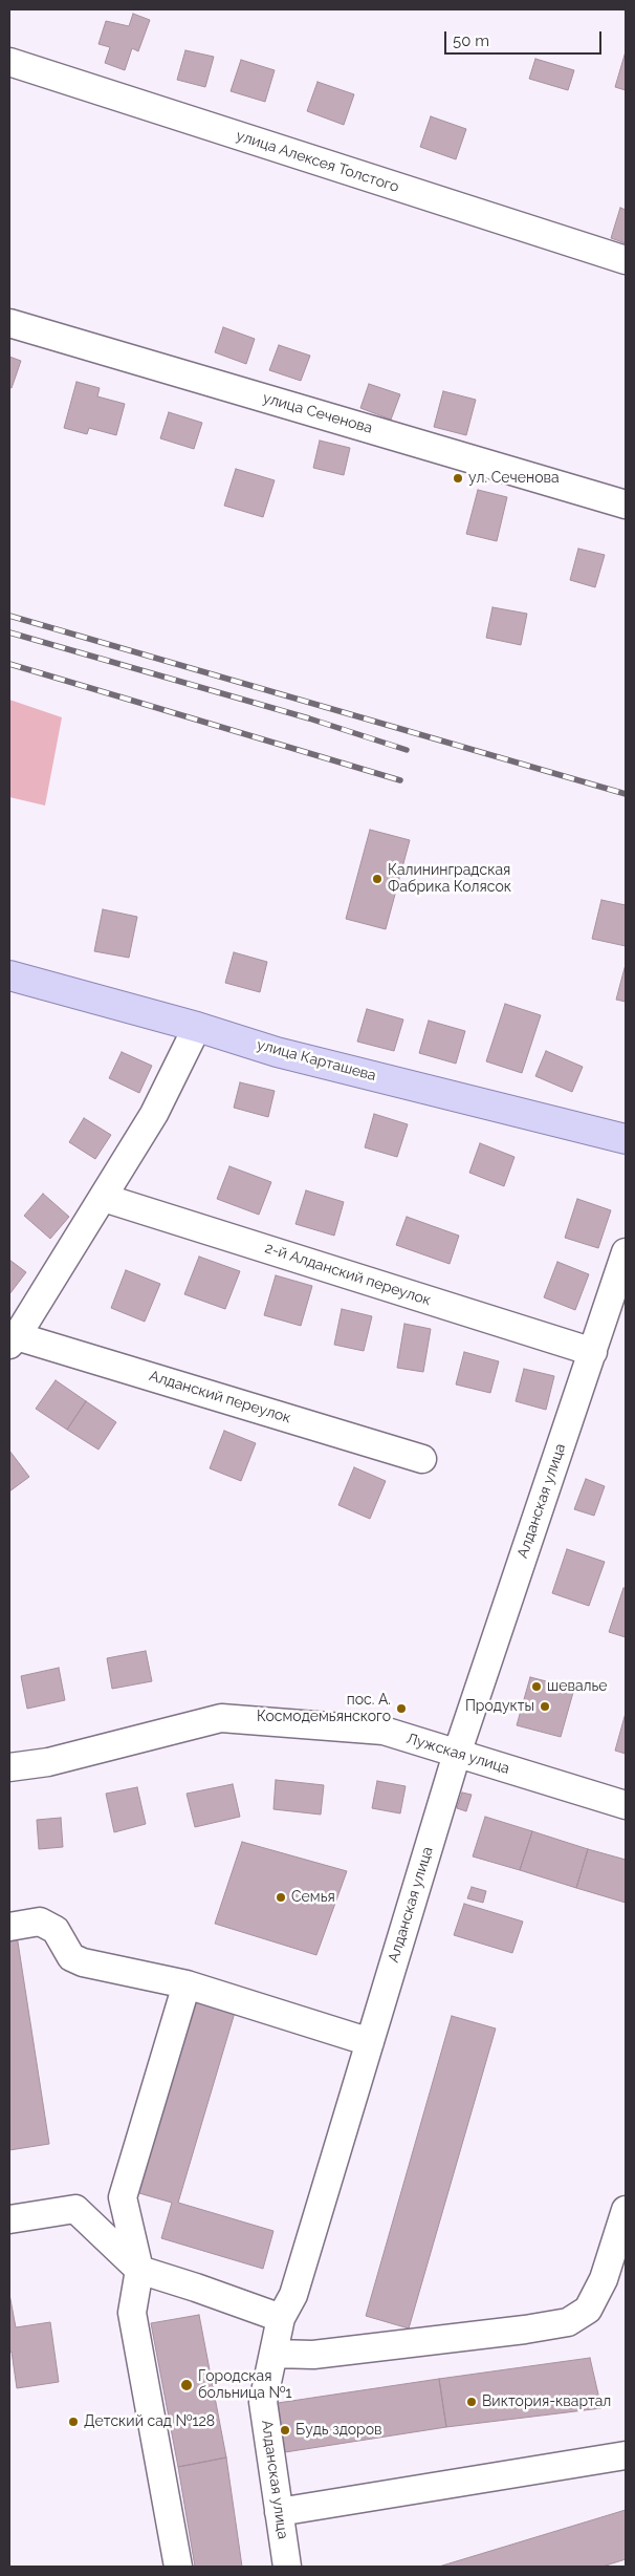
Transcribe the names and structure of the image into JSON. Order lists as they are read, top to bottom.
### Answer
{
  "streets": {
    "main road": ["улица Карташева"],
    "street": [
      "улица Алексея Толстого",
      "улица Сеченова",
      "2-й Алданский переулок",
      "Алданский переулок",
      "Алданская улица",
      "Лужская улица"
    ]
  },
  "crossings": [
    ["2-й Алданский переулок", "Алданская улица"],
    ["Алданская улица", "Лужская улица"]
  ],
  "places": [
    "ул. Сеченова",
    "Калининградская Фабрика Колясок",
    "шевалье",
    "Продукты",
    "пос. А. Космодемьянского",
    "Семья",
    "Городская больница №1",
    "Виктория-квартал",
    "Детский сад №128",
    "Будь здоров"
  ],
  "scale_bar": "50 m"
}
